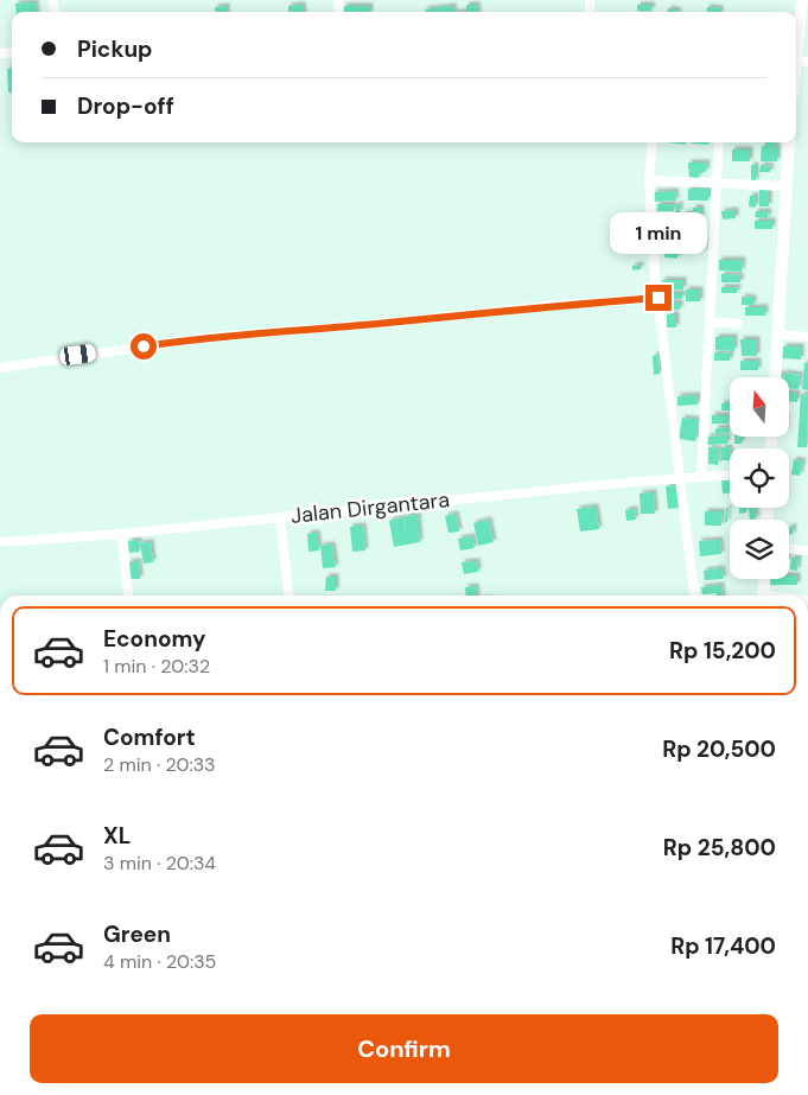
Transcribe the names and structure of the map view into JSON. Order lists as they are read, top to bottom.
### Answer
{
  "streets": {
    "street": ["Jalan Dirgantara"]
  },
  "north": "top",
  "page": {
    "banner": ["Pickup", "Drop-off"],
    "bubble": "1 min",
    "list": [
      {
        "name": "Economy",
        "note": "1 min · 20:32",
        "value": "Rp 15,200"
      },
      {
        "name": "Comfort",
        "note": "2 min · 20:33",
        "value": "Rp 20,500"
      },
      {
        "name": "XL",
        "note": "3 min · 20:34",
        "value": "Rp 25,800"
      },
      {
        "name": "Green",
        "note": "4 min · 20:35",
        "value": "Rp 17,400"
      }
    ],
    "buttons": "Confirm"
  }
}
